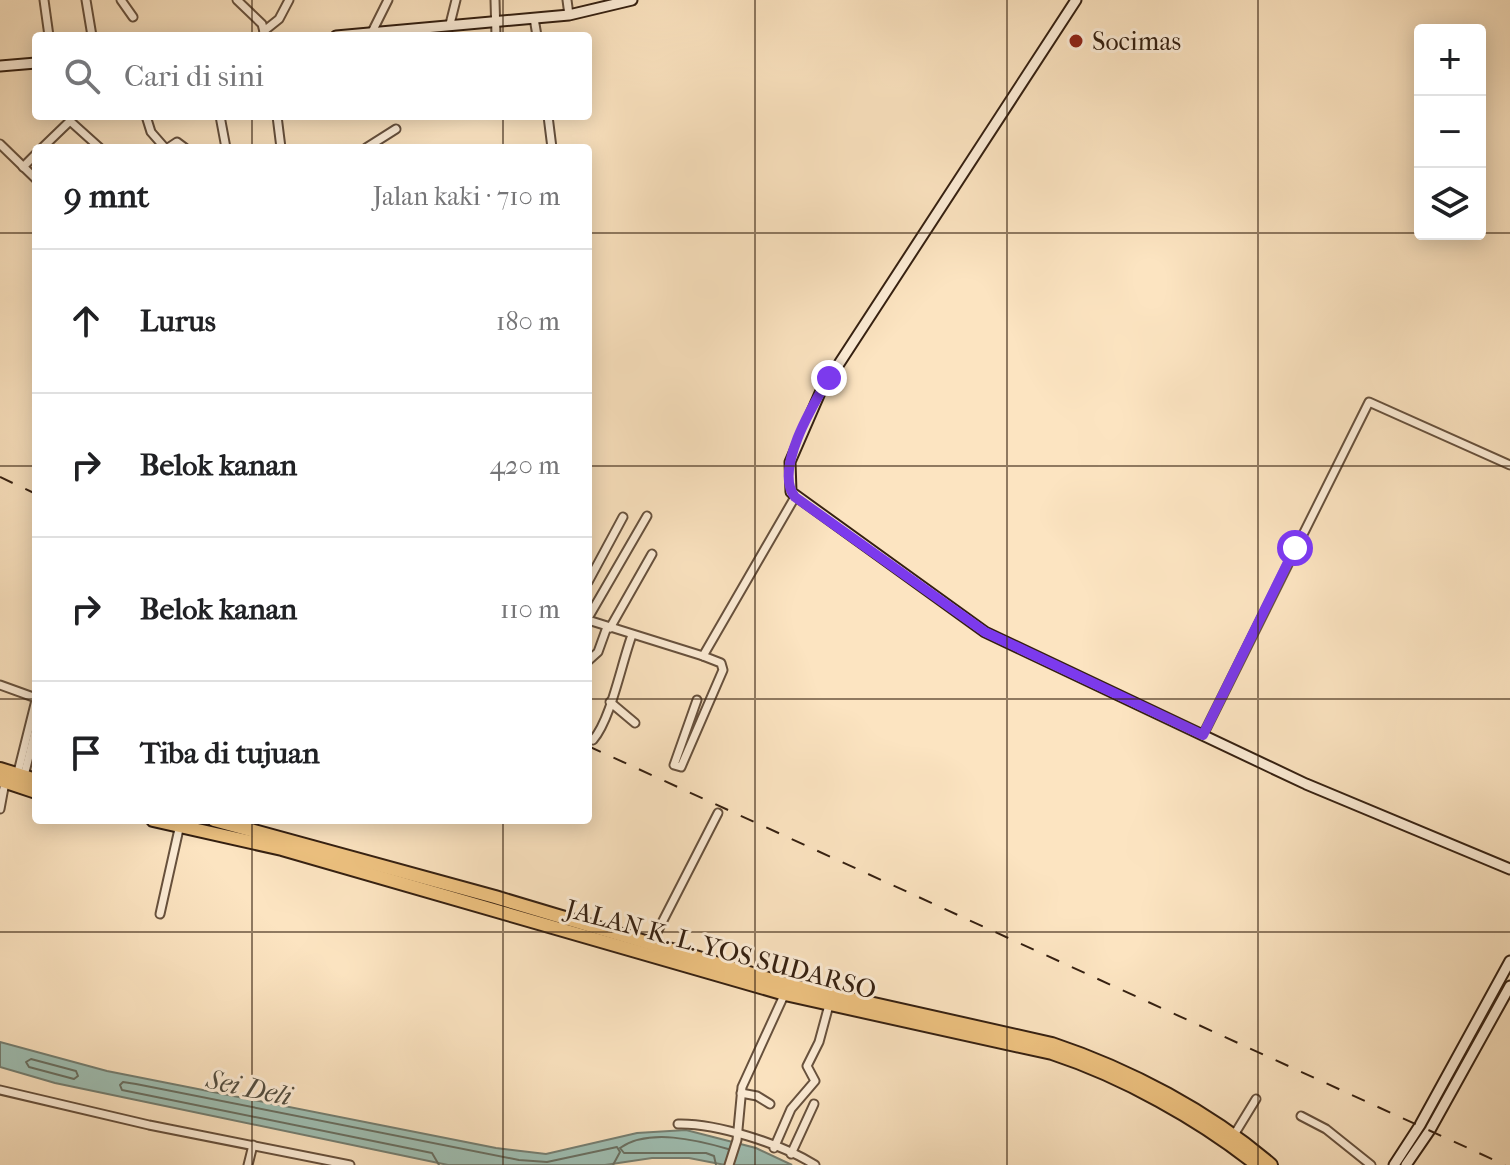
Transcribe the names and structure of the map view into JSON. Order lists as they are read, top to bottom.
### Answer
{
  "streets": {
    "highway": ["JALAN K. L. YOS SUDARSO"]
  },
  "water": ["Sei Deli"],
  "places": ["Socimas"],
  "page": {
    "map_buttons": ["+", "−"],
    "search": "Cari di sini",
    "heading": ["9 mnt", "Jalan kaki · 710 m"],
    "list": [
      ["Lurus", "180 m"],
      ["Belok kanan", "420 m"],
      ["Belok kanan", "110 m"],
      "Tiba di tujuan"
    ]
  }
}
